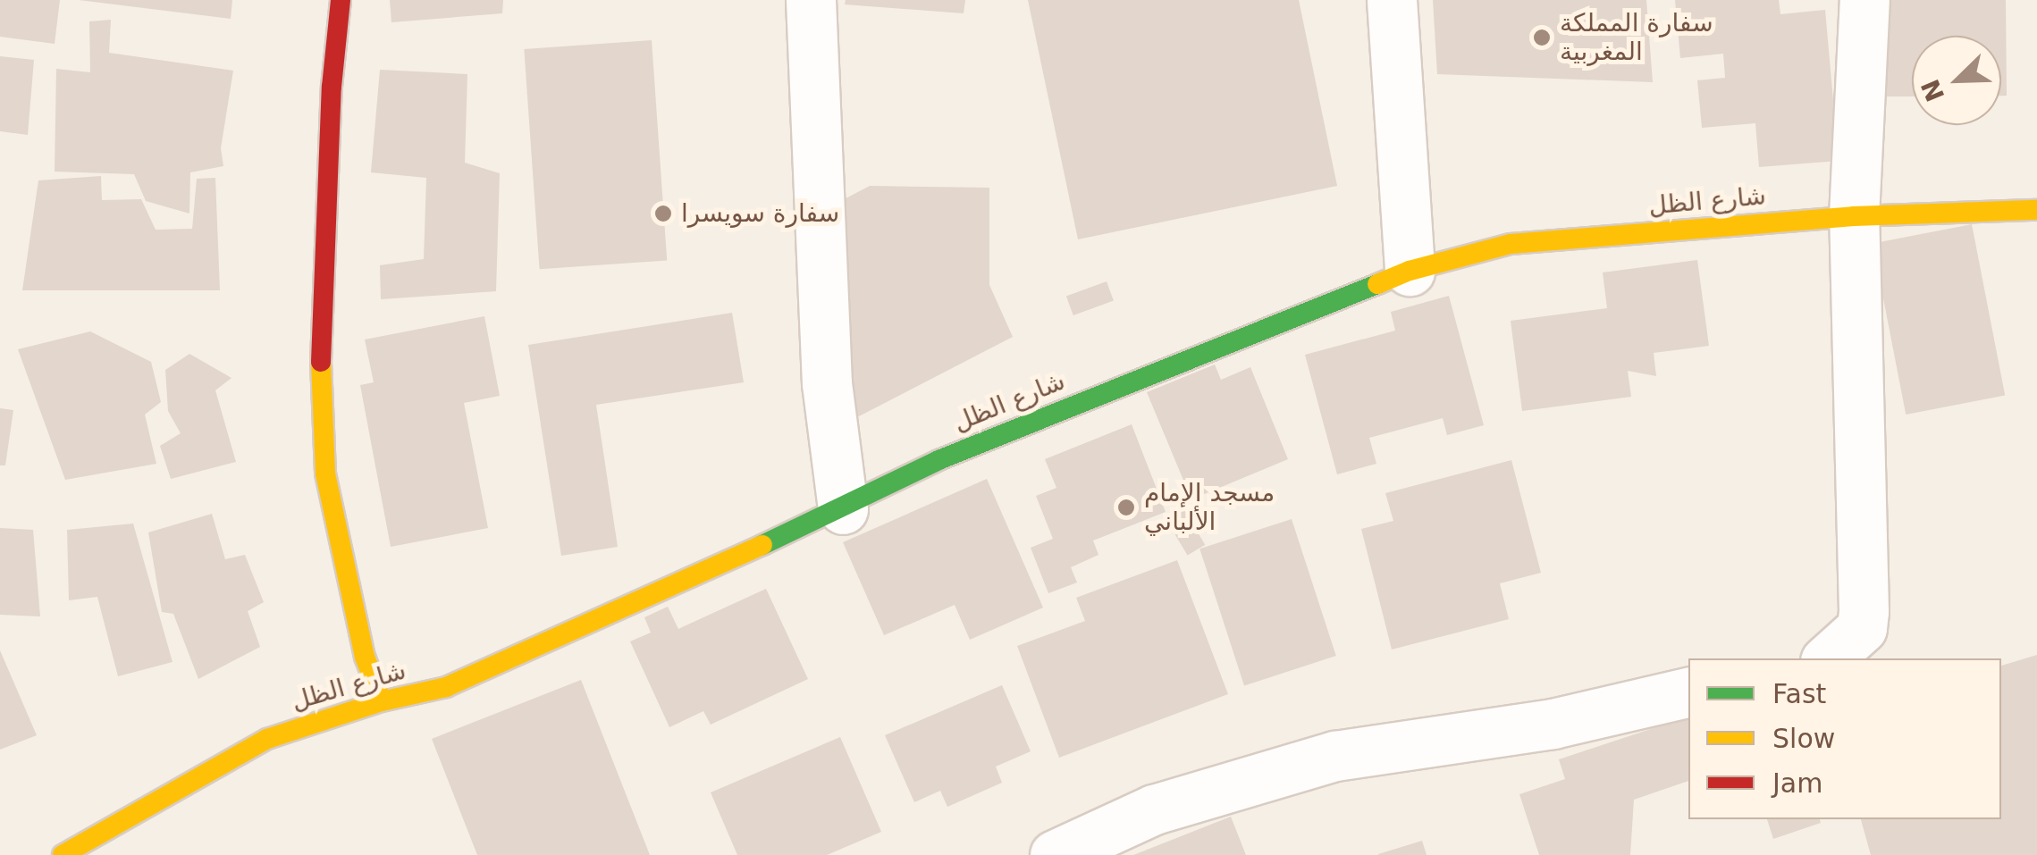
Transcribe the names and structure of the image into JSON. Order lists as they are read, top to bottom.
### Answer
{
  "streets": {
    "street": ["شارع الظل"]
  },
  "places": ["سفارة المملكة المغربية", "سفارة سويسرا", "مسجد الإمام الألباني"],
  "legend": ["Fast", "Slow", "Jam"],
  "north": "bottom left"
}
